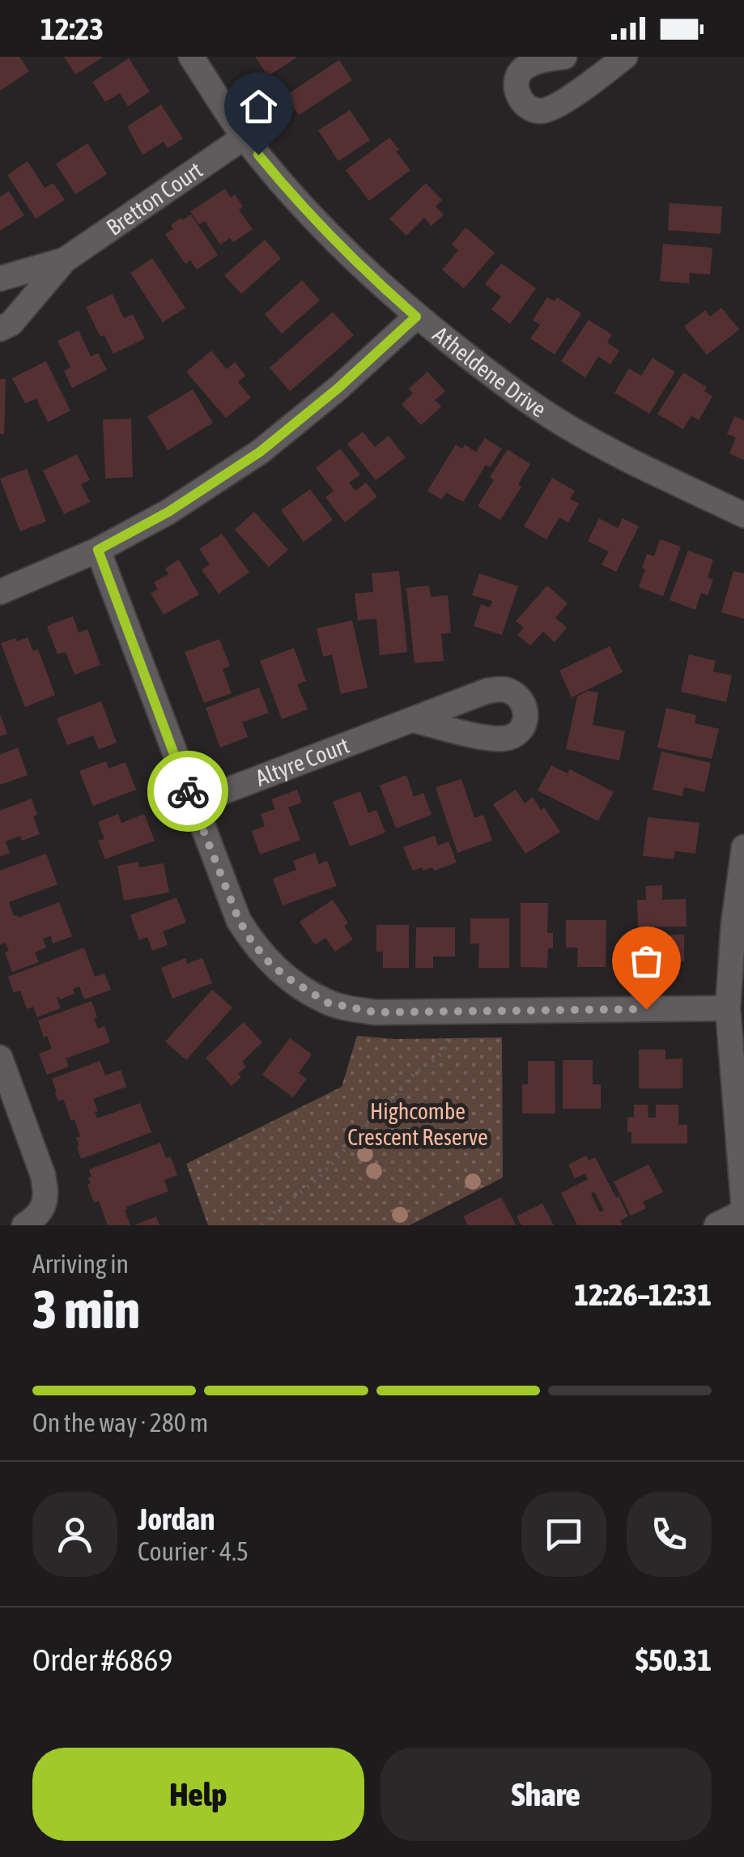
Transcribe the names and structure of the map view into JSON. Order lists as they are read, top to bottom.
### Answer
{
  "streets": {
    "street": ["Bretton Court", "Atheldene Drive", "Altyre Court"]
  },
  "crossings": [
    ["Bretton Court", "Atheldene Drive"]
  ],
  "parks": ["Highcombe Crescent Reserve"],
  "page": {
    "status": "12:23",
    "heading": ["3 min", "Arriving in", "12:26–12:31"],
    "panel": [
      "Jordan",
      "Courier · 4.5",
      "Order #6869",
      "$50.31"
    ],
    "bar": "On the way · 280 m",
    "buttons": ["Help", "Share"]
  }
}
